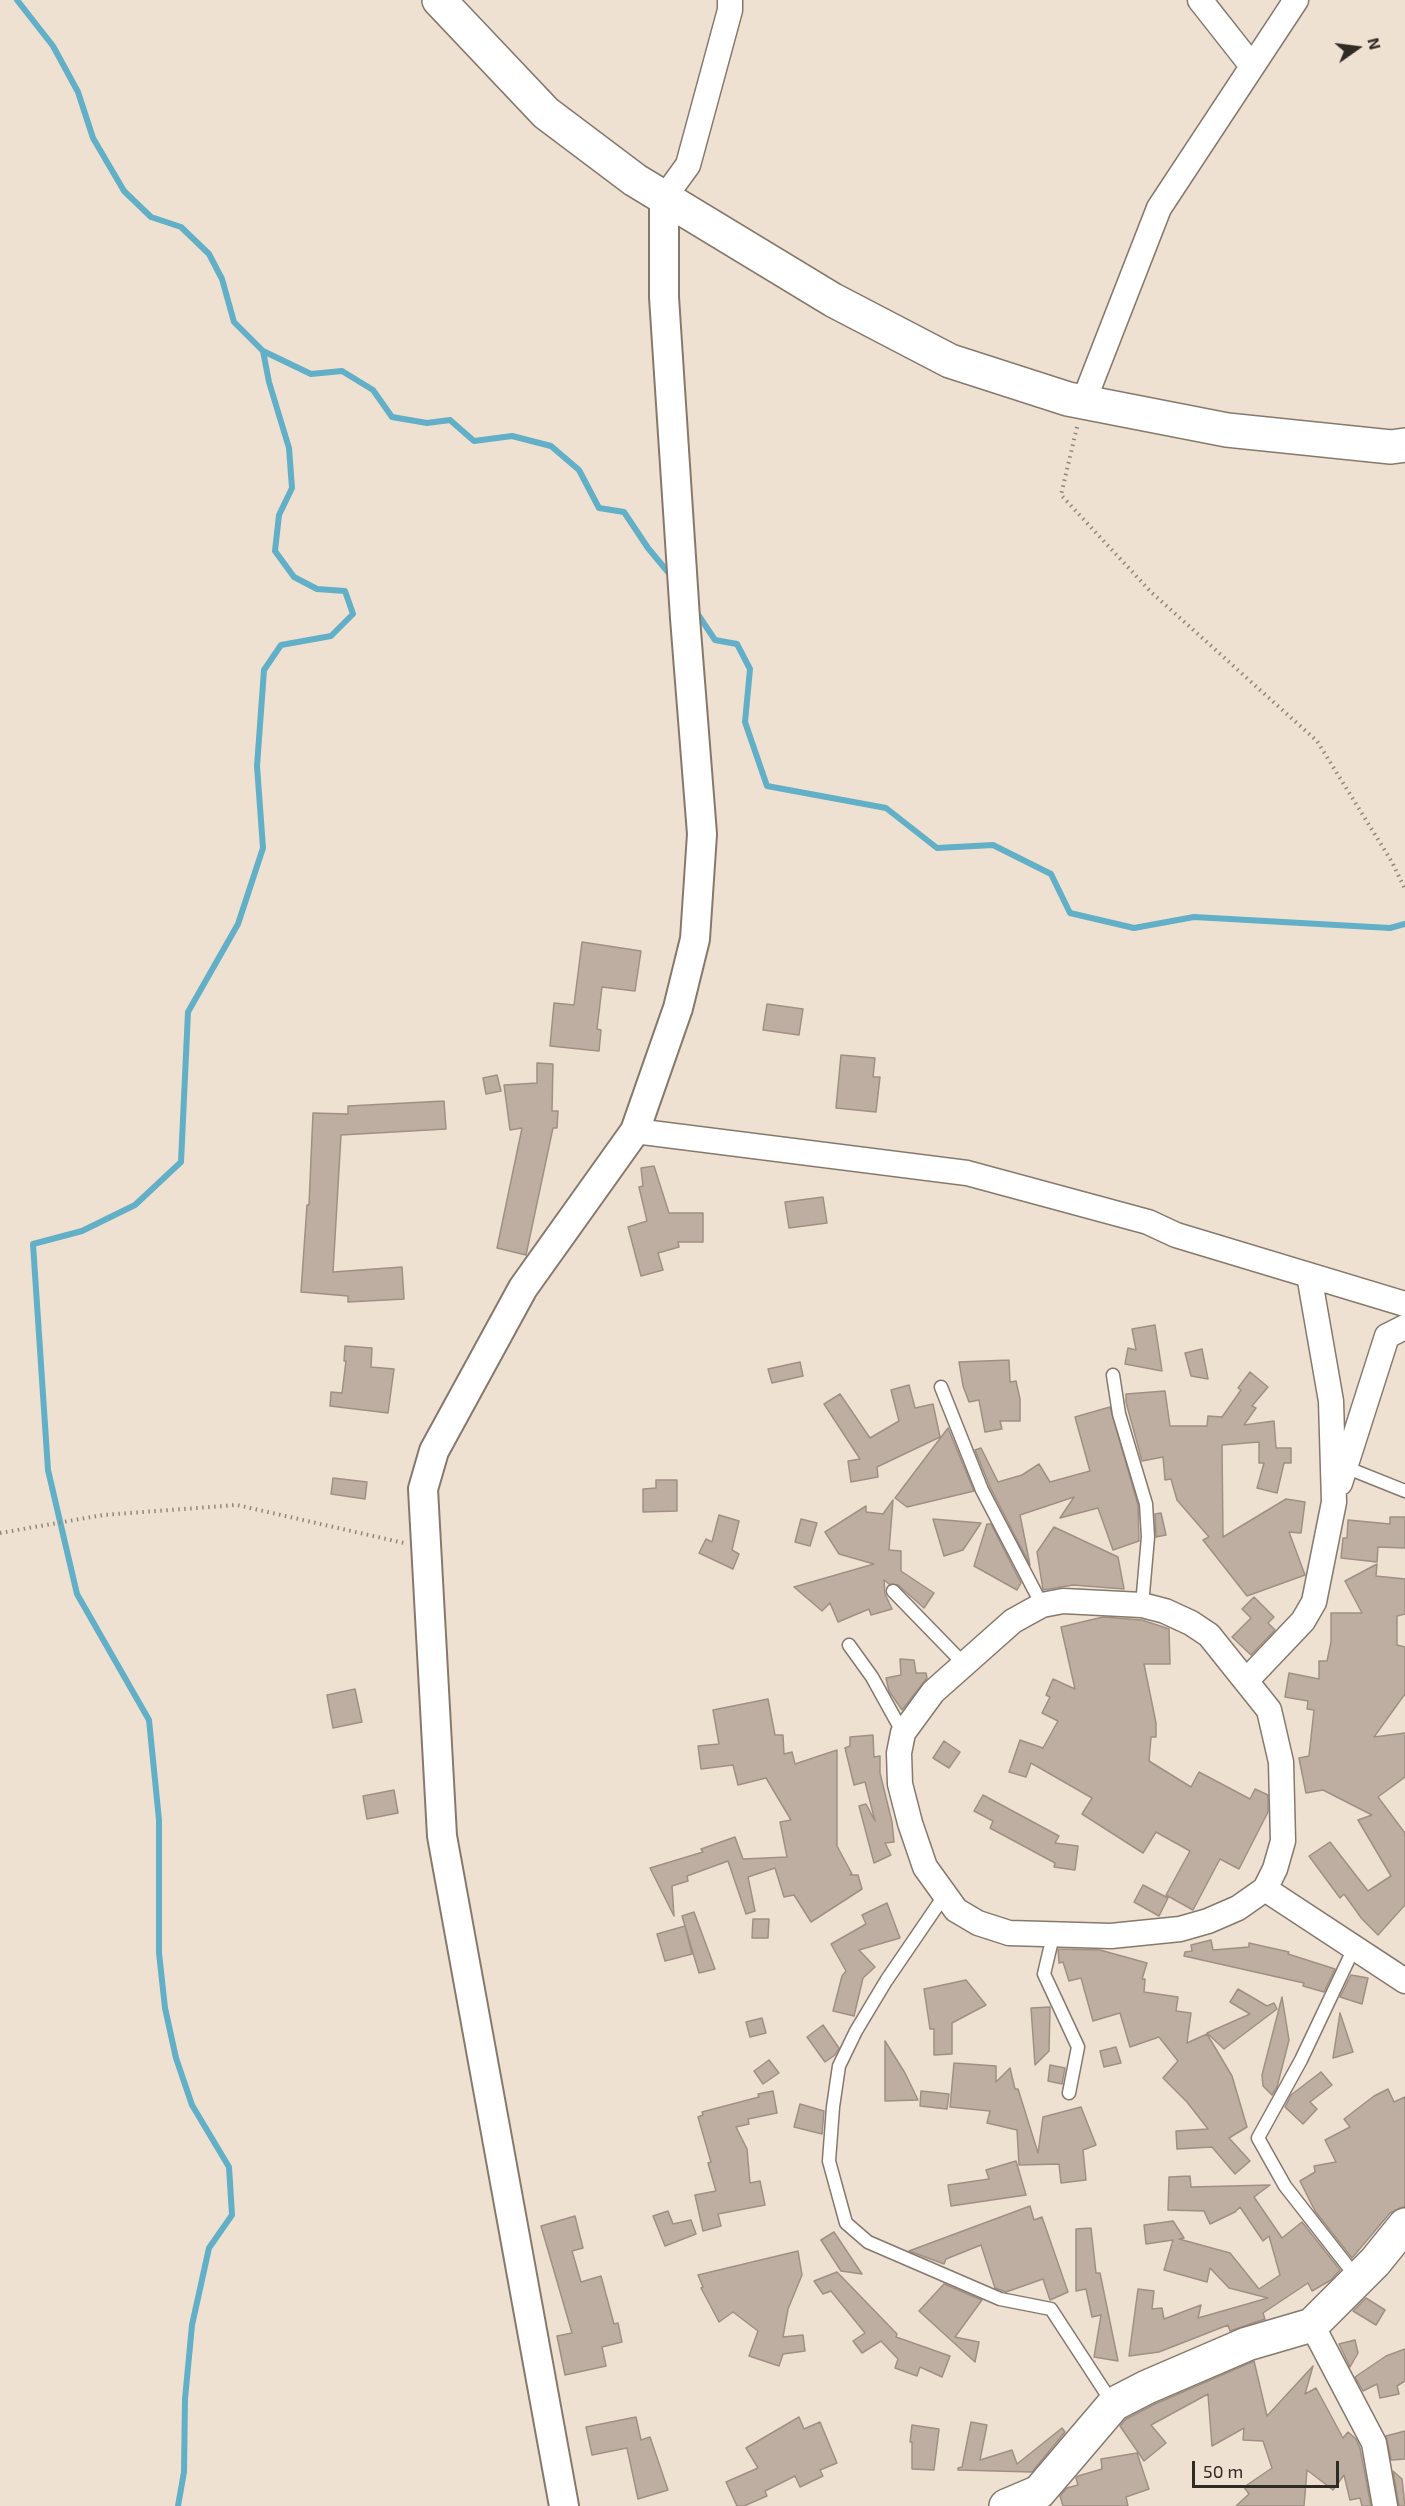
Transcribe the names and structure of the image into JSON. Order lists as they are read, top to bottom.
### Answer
{
  "scale_bar": "50 m",
  "north": "right"
}
